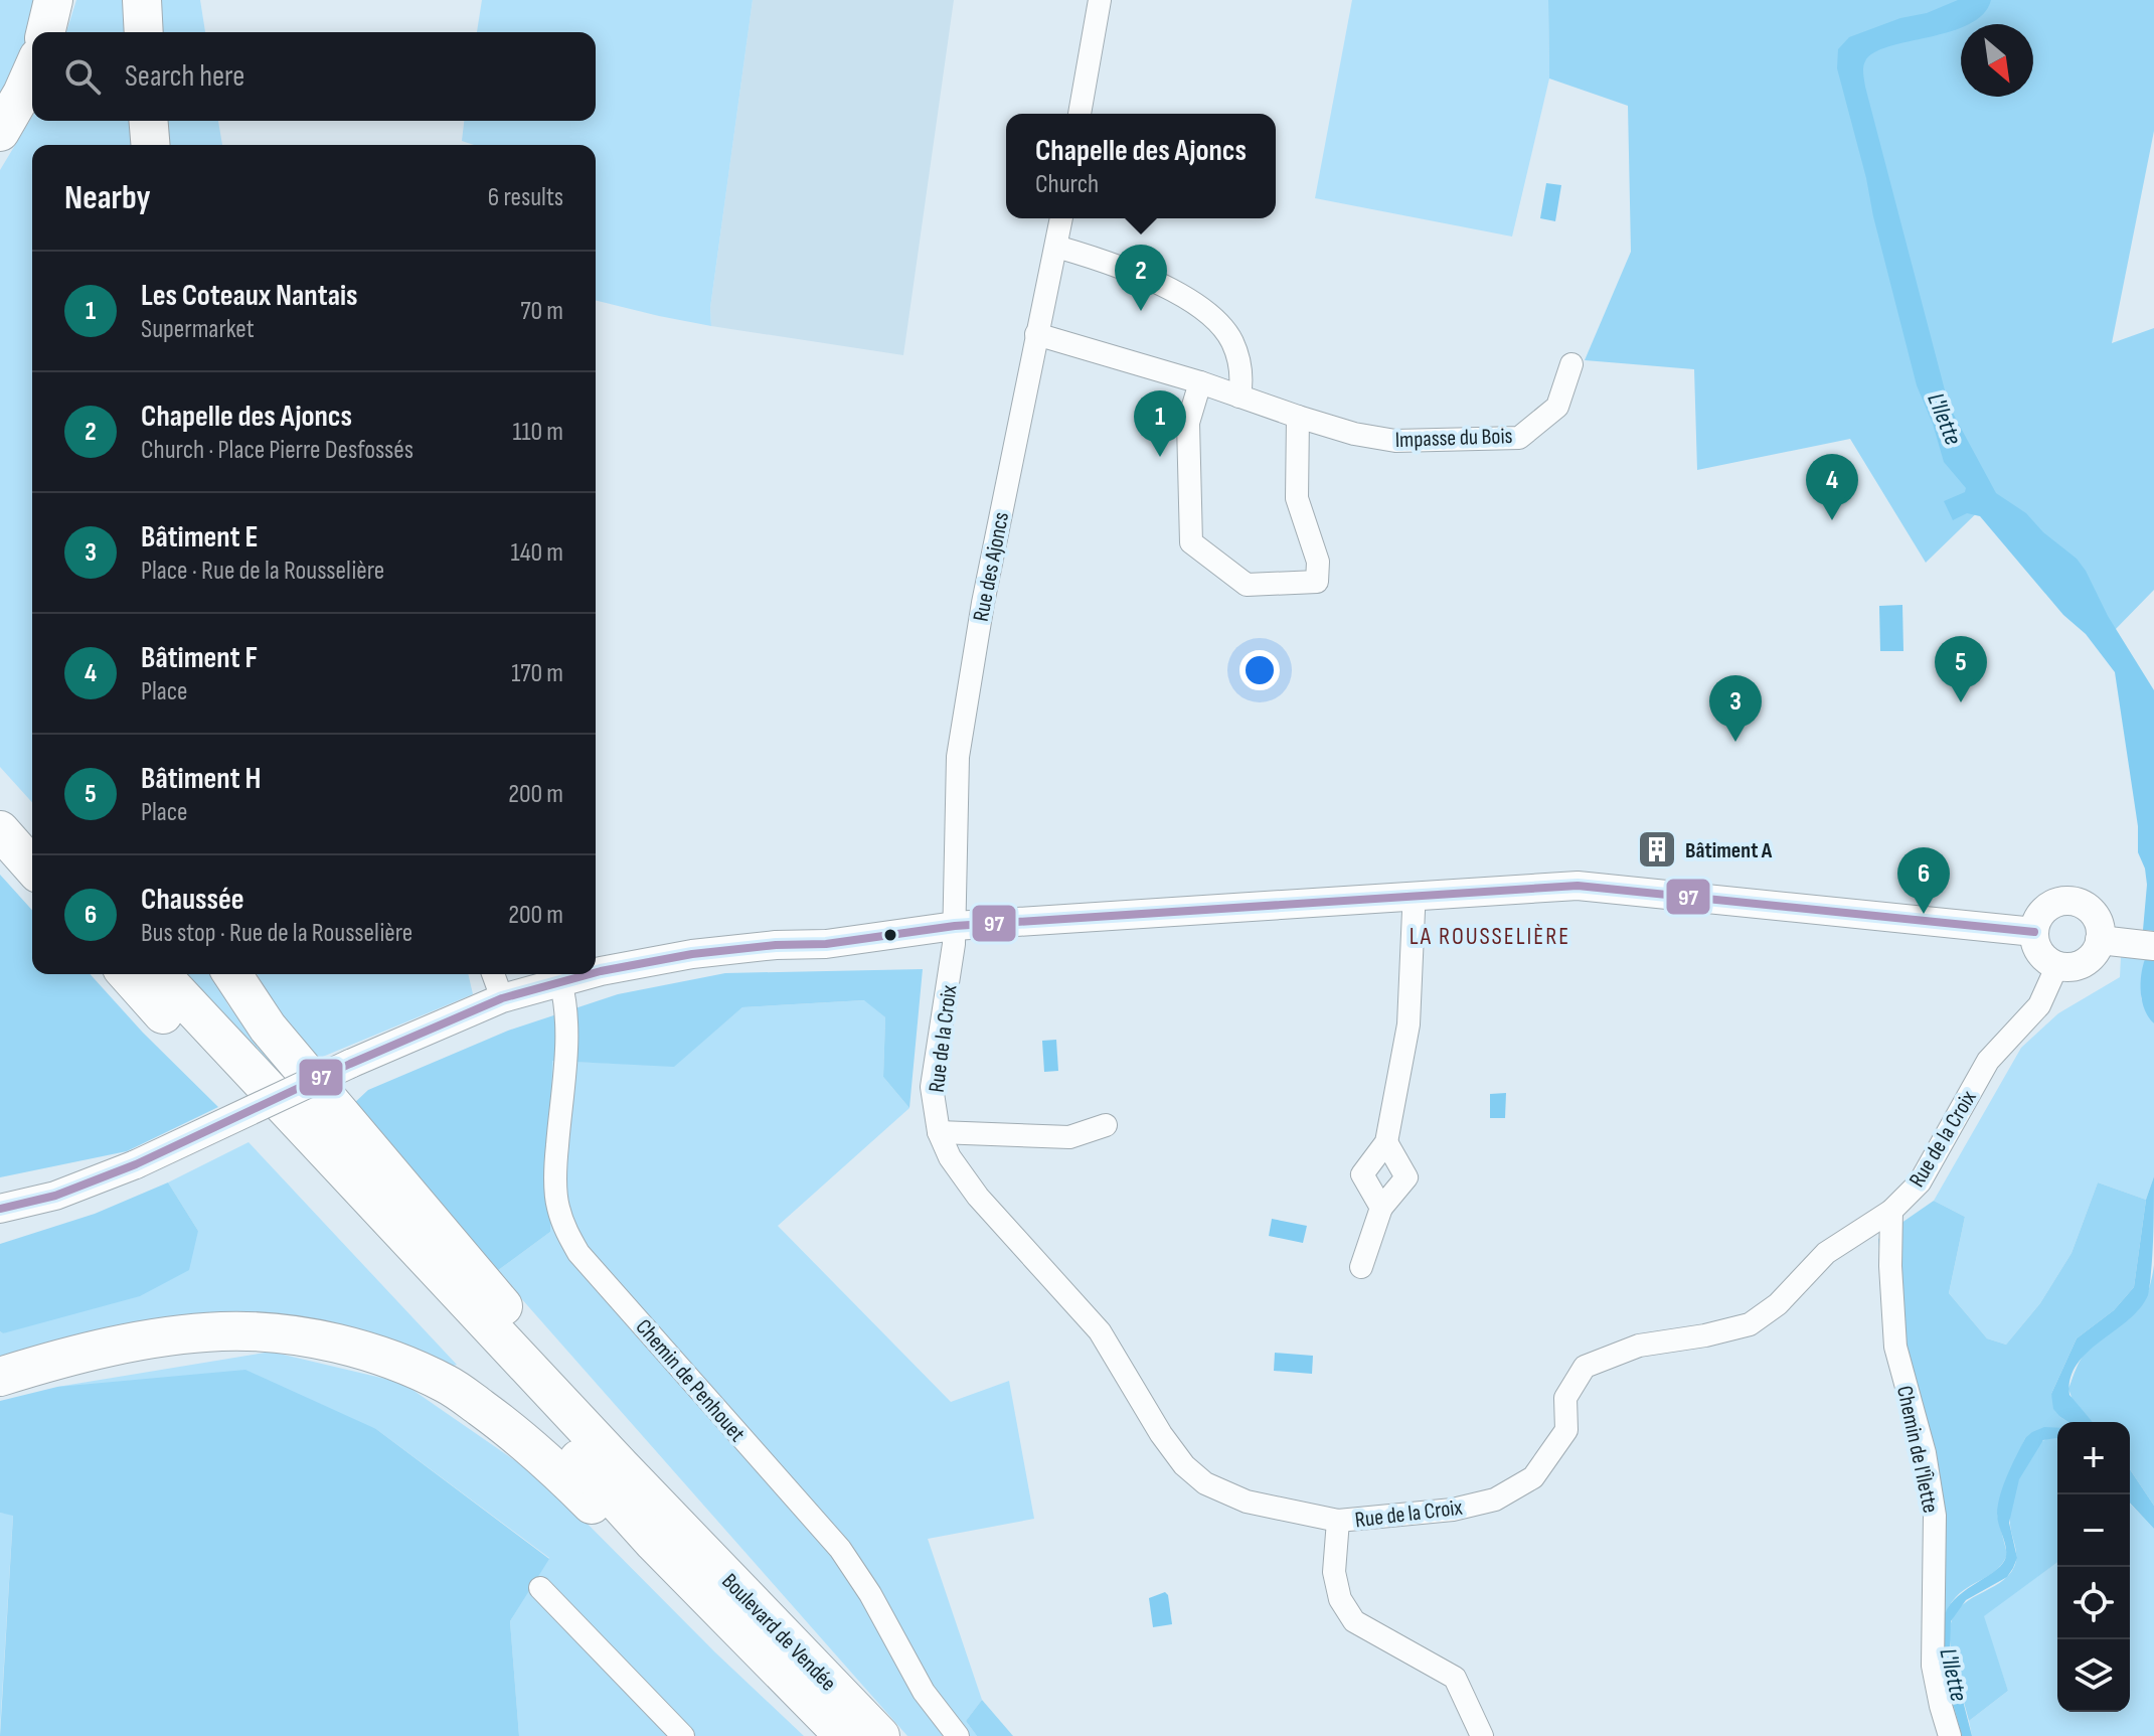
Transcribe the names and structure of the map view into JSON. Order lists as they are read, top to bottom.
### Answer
{
  "streets": {
    "highway": ["Boulevard de Vendée"],
    "street": [
      "Impasse du Bois",
      "Rue des Ajoncs",
      "Rue de la Croix",
      "Chemin de Penhouet",
      "Chemin de l'Îlette"
    ]
  },
  "crossings": [
    ["Impasse du Bois", "Rue des Ajoncs"],
    ["Rue des Ajoncs", "Rue de la Croix"],
    ["Rue de la Croix", "Chemin de l'Îlette"]
  ],
  "districts": ["LA ROUSSELIÈRE"],
  "water": ["L'Ilette"],
  "places": {
    "building": ["Bâtiment A"]
  },
  "lines": ["transit line 97"],
  "north": "bottom right",
  "page": {
    "search": "Search here",
    "popup": ["Chapelle des Ajoncs", "Church"],
    "heading": ["Nearby", "6 results"],
    "pins": [
      "2",
      "1",
      "4",
      "5",
      "3",
      "6"
    ],
    "list": [
      {
        "mark": "1",
        "name": "Les Coteaux Nantais",
        "note": "Supermarket",
        "value": "70 m"
      },
      {
        "mark": "2",
        "name": "Chapelle des Ajoncs",
        "note": "Church · Place Pierre Desfossés",
        "value": "110 m"
      },
      {
        "mark": "3",
        "name": "Bâtiment E",
        "note": "Place · Rue de la Rousselière",
        "value": "140 m"
      },
      {
        "mark": "4",
        "name": "Bâtiment F",
        "note": "Place",
        "value": "170 m"
      },
      {
        "mark": "5",
        "name": "Bâtiment H",
        "note": "Place",
        "value": "200 m"
      },
      {
        "mark": "6",
        "name": "Chaussée",
        "note": "Bus stop · Rue de la Rousselière",
        "value": "200 m"
      }
    ],
    "map_buttons": ["+", "−"]
  }
}
